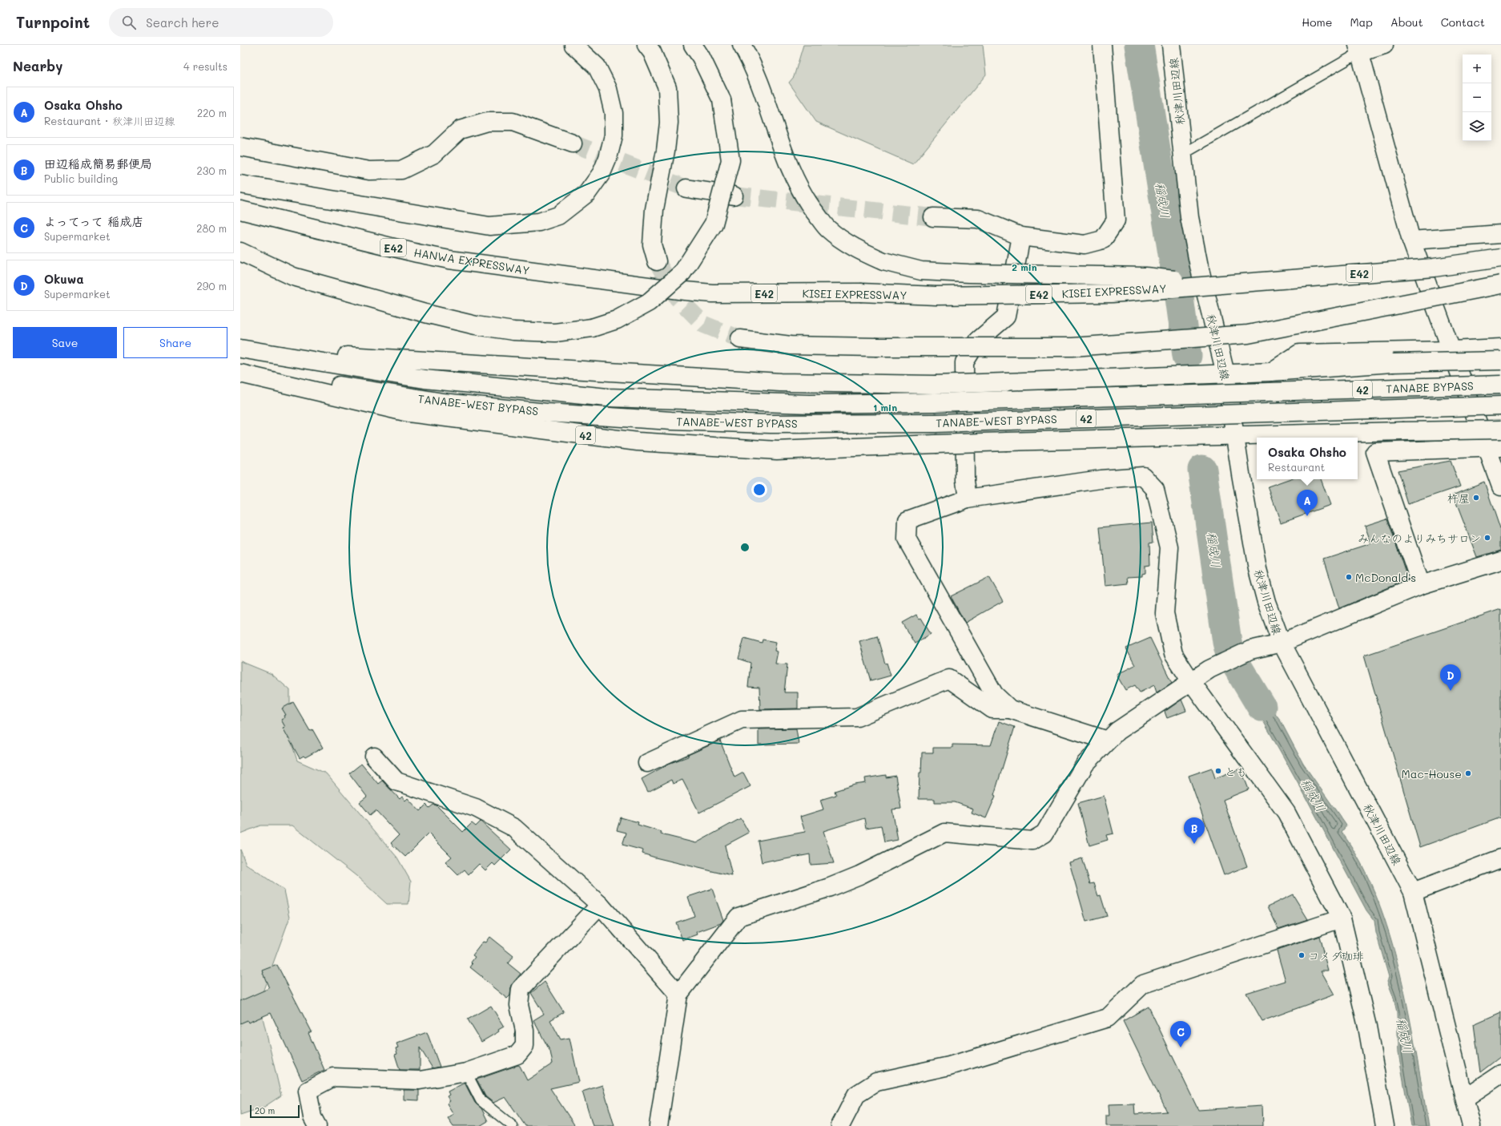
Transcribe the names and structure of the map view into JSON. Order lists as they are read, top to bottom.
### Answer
{
  "streets": {
    "main road": [
      "秋津川田辺線",
      "E42",
      "HANWA EXPRESSWAY",
      "KISEI EXPRESSWAY",
      "TANABE BYPASS",
      "42",
      "TANABE-WEST BYPASS"
    ]
  },
  "crossings": [
    ["秋津川田辺線", "42"],
    ["HANWA EXPRESSWAY", "KISEI EXPRESSWAY"],
    ["TANABE BYPASS", "TANABE-WEST BYPASS"],
    ["42", "TANABE-WEST BYPASS"]
  ],
  "water": ["稲成川"],
  "places": [
    "杵屋",
    "みんなのよりみちサロン",
    "McDonald's",
    "とも",
    "Mac-House",
    "コメダ珈琲"
  ],
  "scale_bar": "20 m",
  "page": {
    "header": "Turnpoint",
    "search": "Search here",
    "nav": [
      "Home",
      "Map",
      "About",
      "Contact"
    ],
    "heading": ["Nearby", "4 results"],
    "map_buttons": ["+", "−"],
    "list": [
      {
        "mark": "A",
        "name": "Osaka Ohsho",
        "note": "Restaurant · 秋津川田辺線",
        "value": "220 m"
      },
      {
        "mark": "B",
        "name": "田辺稲成簡易郵便局",
        "note": "Public building",
        "value": "230 m"
      },
      {
        "mark": "C",
        "name": "よってって 稲成店",
        "note": "Supermarket",
        "value": "280 m"
      },
      {
        "mark": "D",
        "name": "Okuwa",
        "note": "Supermarket",
        "value": "290 m"
      }
    ],
    "buttons": ["Save", "Share"],
    "popup": ["Osaka Ohsho", "Restaurant"],
    "pins": [
      "A",
      "D",
      "B",
      "C"
    ],
    "scale": "20 m"
  },
  "rings": ["2 min", "1 min"]
}
